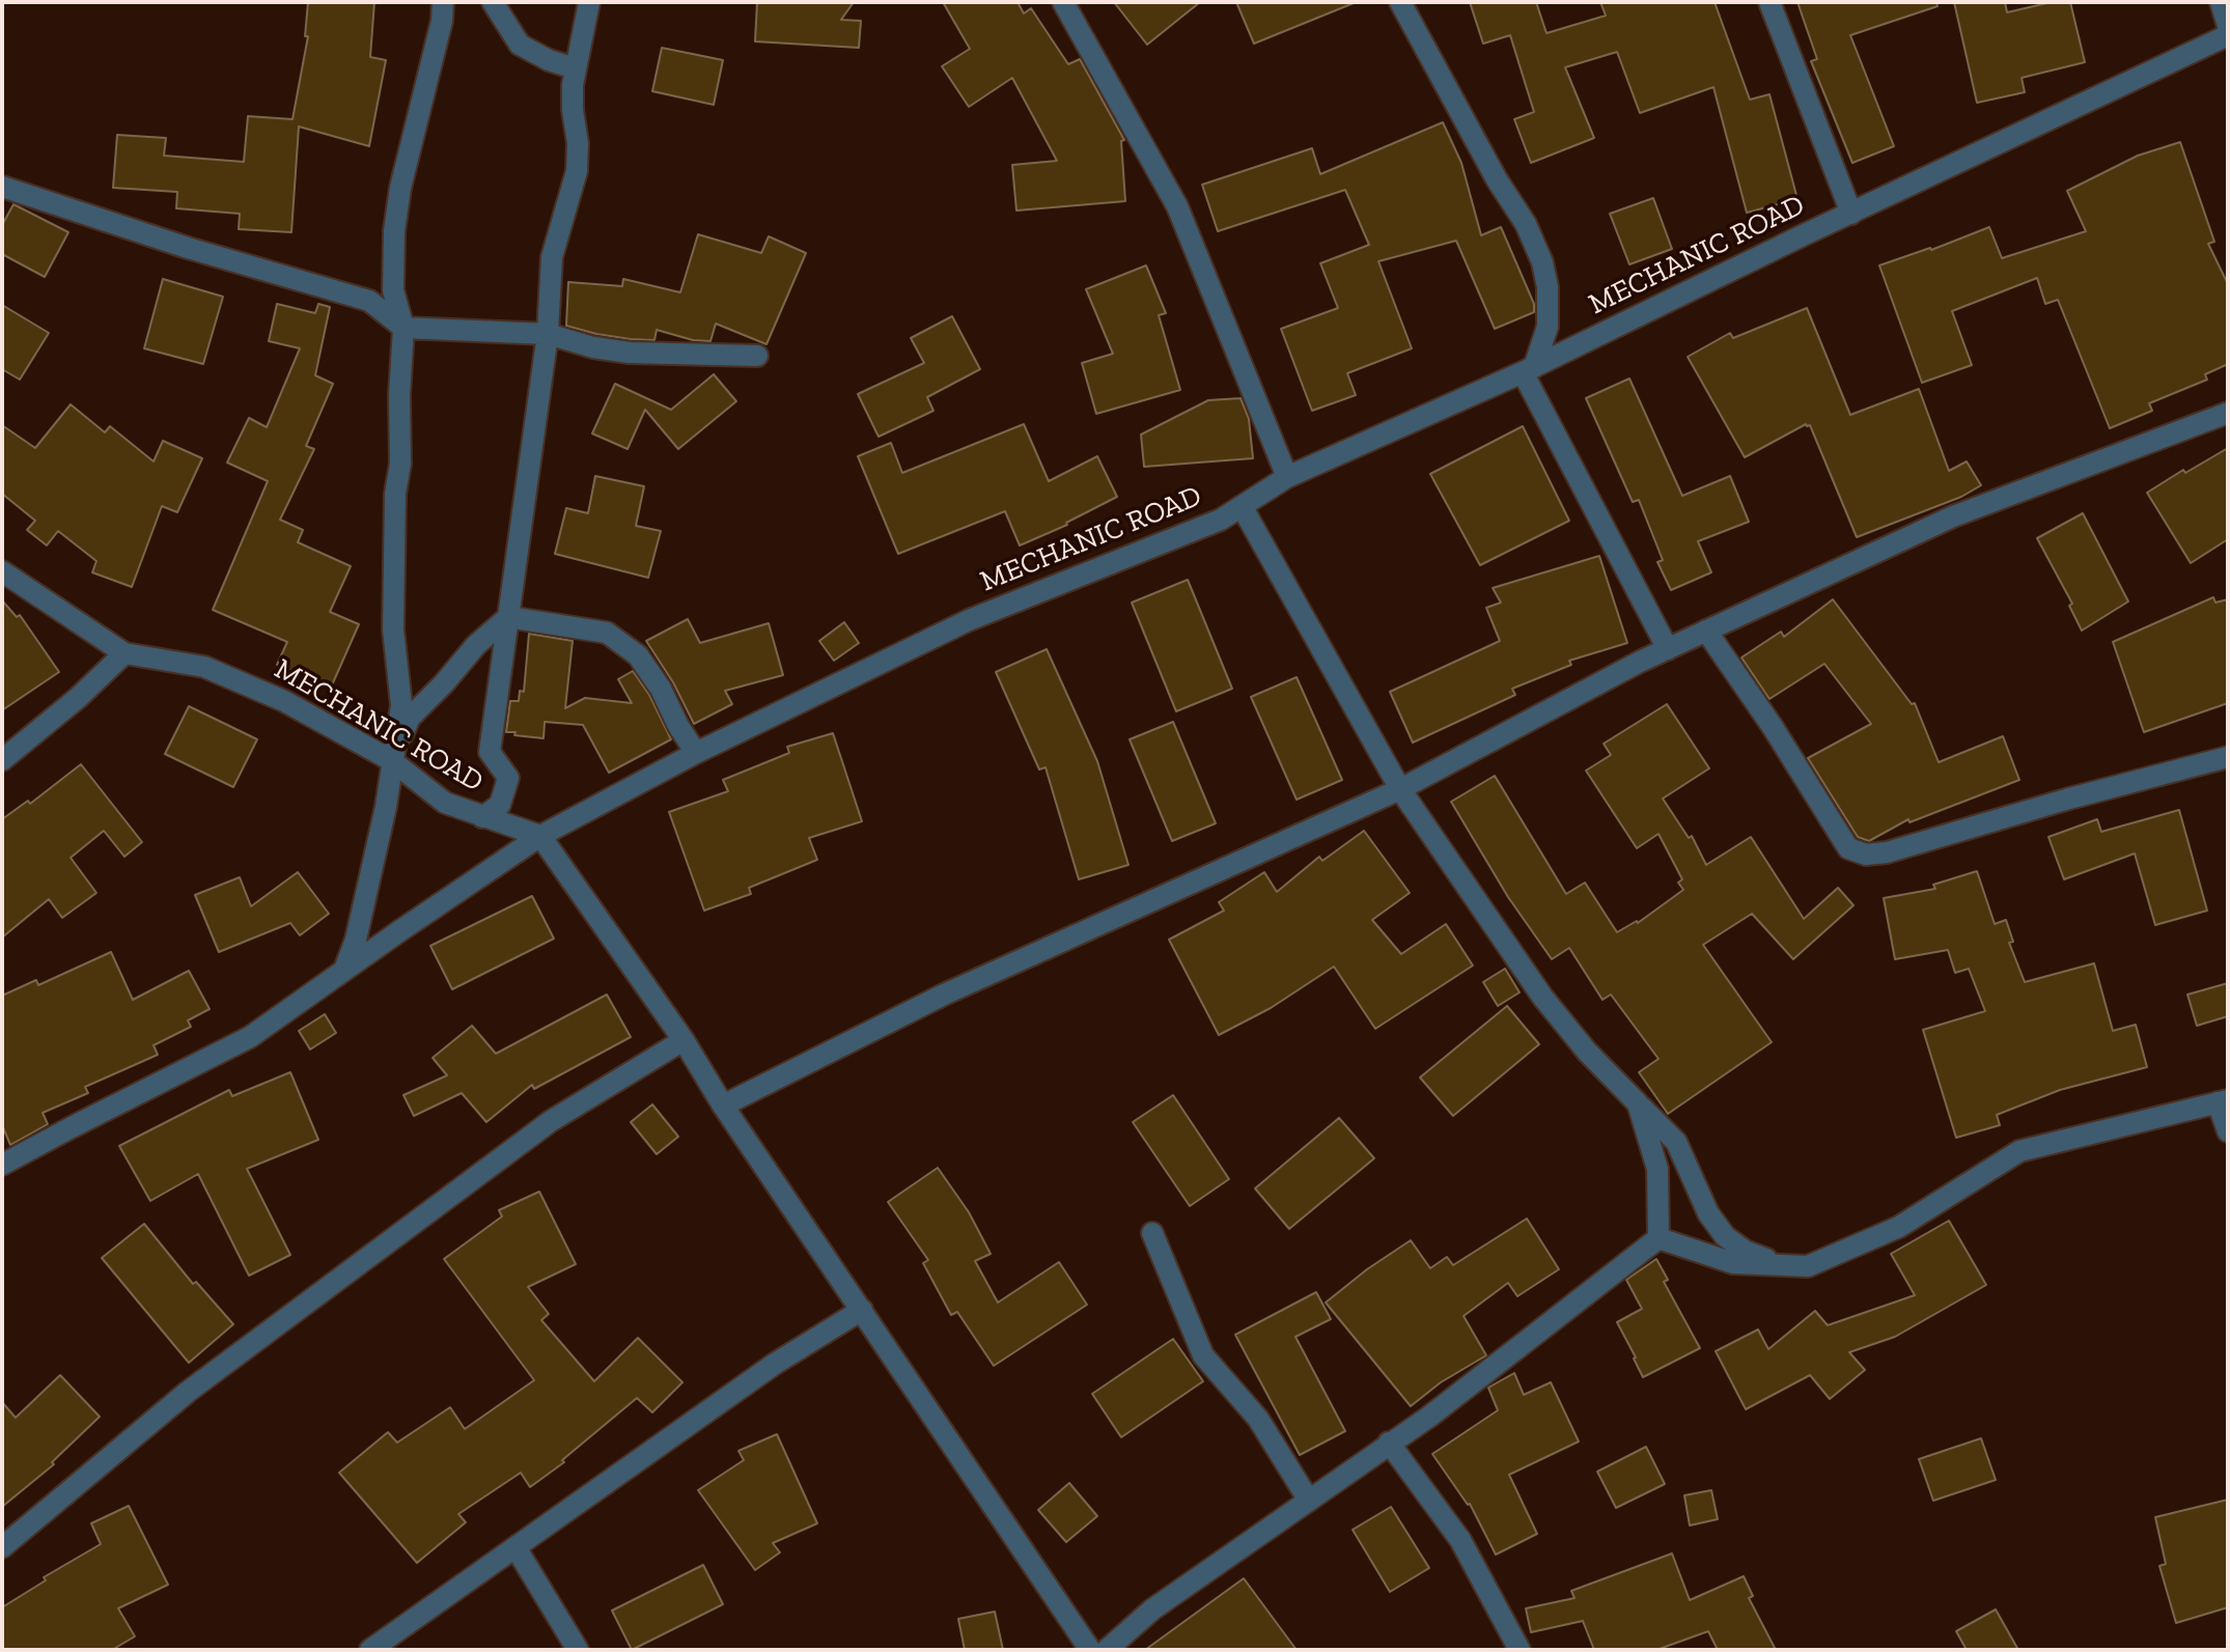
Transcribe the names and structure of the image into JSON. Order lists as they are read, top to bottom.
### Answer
{
  "streets": {
    "street": ["MECHANIC ROAD"]
  }
}
